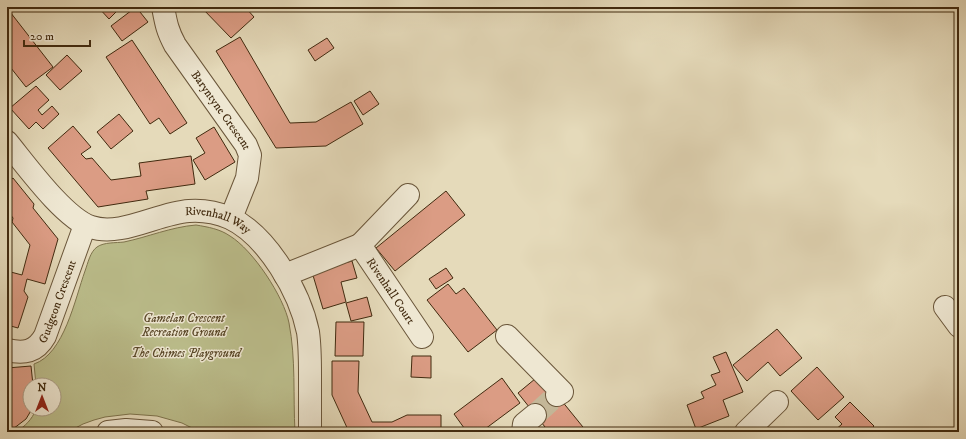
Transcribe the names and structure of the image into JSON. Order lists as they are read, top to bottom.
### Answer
{
  "streets": {
    "street": [
      "Baryntyne Crescent",
      "Rivenhall Way",
      "Rivenhall Court",
      "Gudgeon Crescent"
    ]
  },
  "crossings": [
    ["Baryntyne Crescent", "Rivenhall Way"],
    ["Rivenhall Way", "Rivenhall Court"],
    ["Rivenhall Way", "Gudgeon Crescent"]
  ],
  "parks": ["Gamelan Crescent Recreation Ground", "The Chimes Playground"],
  "scale_bar": "20 m",
  "north": "top"
}
